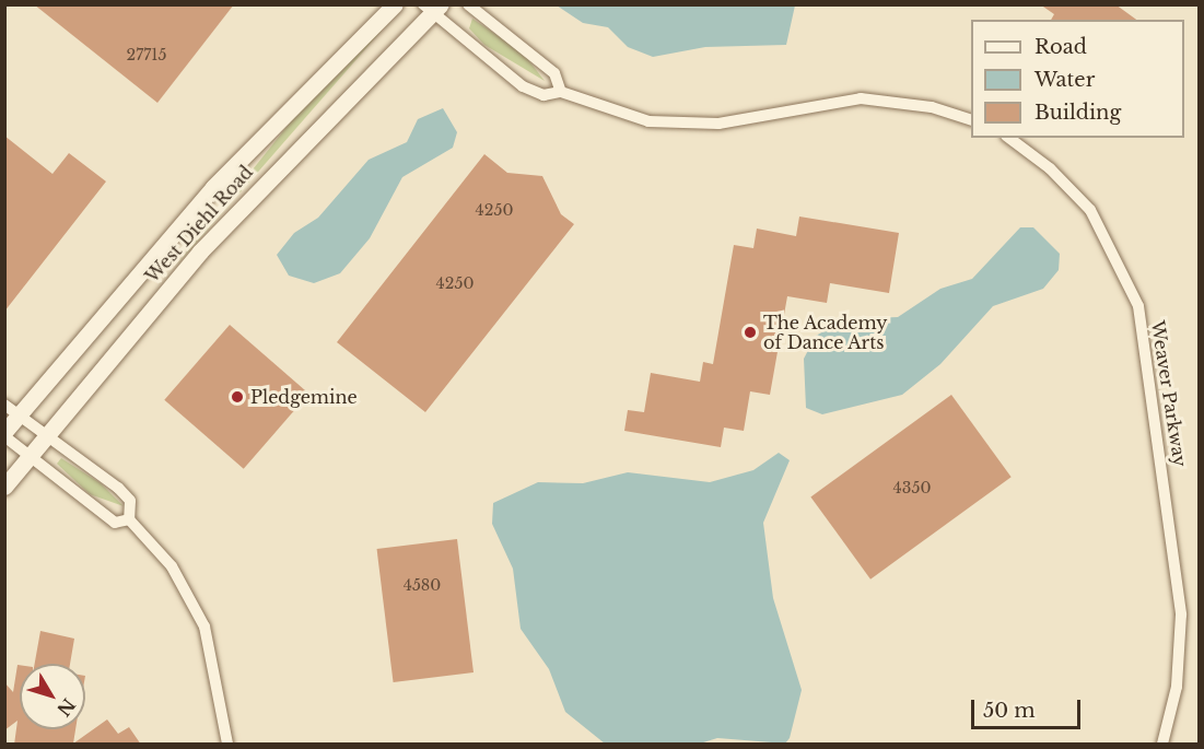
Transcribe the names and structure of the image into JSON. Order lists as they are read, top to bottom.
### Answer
{
  "streets": {
    "street": ["West Diehl Road", "Weaver Parkway"]
  },
  "places": ["The Academy of Dance Arts", "Pledgemine"],
  "house_numbers": [
    "27715",
    "4250",
    "4250",
    "4350",
    "4580"
  ],
  "legend": ["Road", "Water", "Building"],
  "scale_bar": "50 m",
  "north": "bottom right"
}
